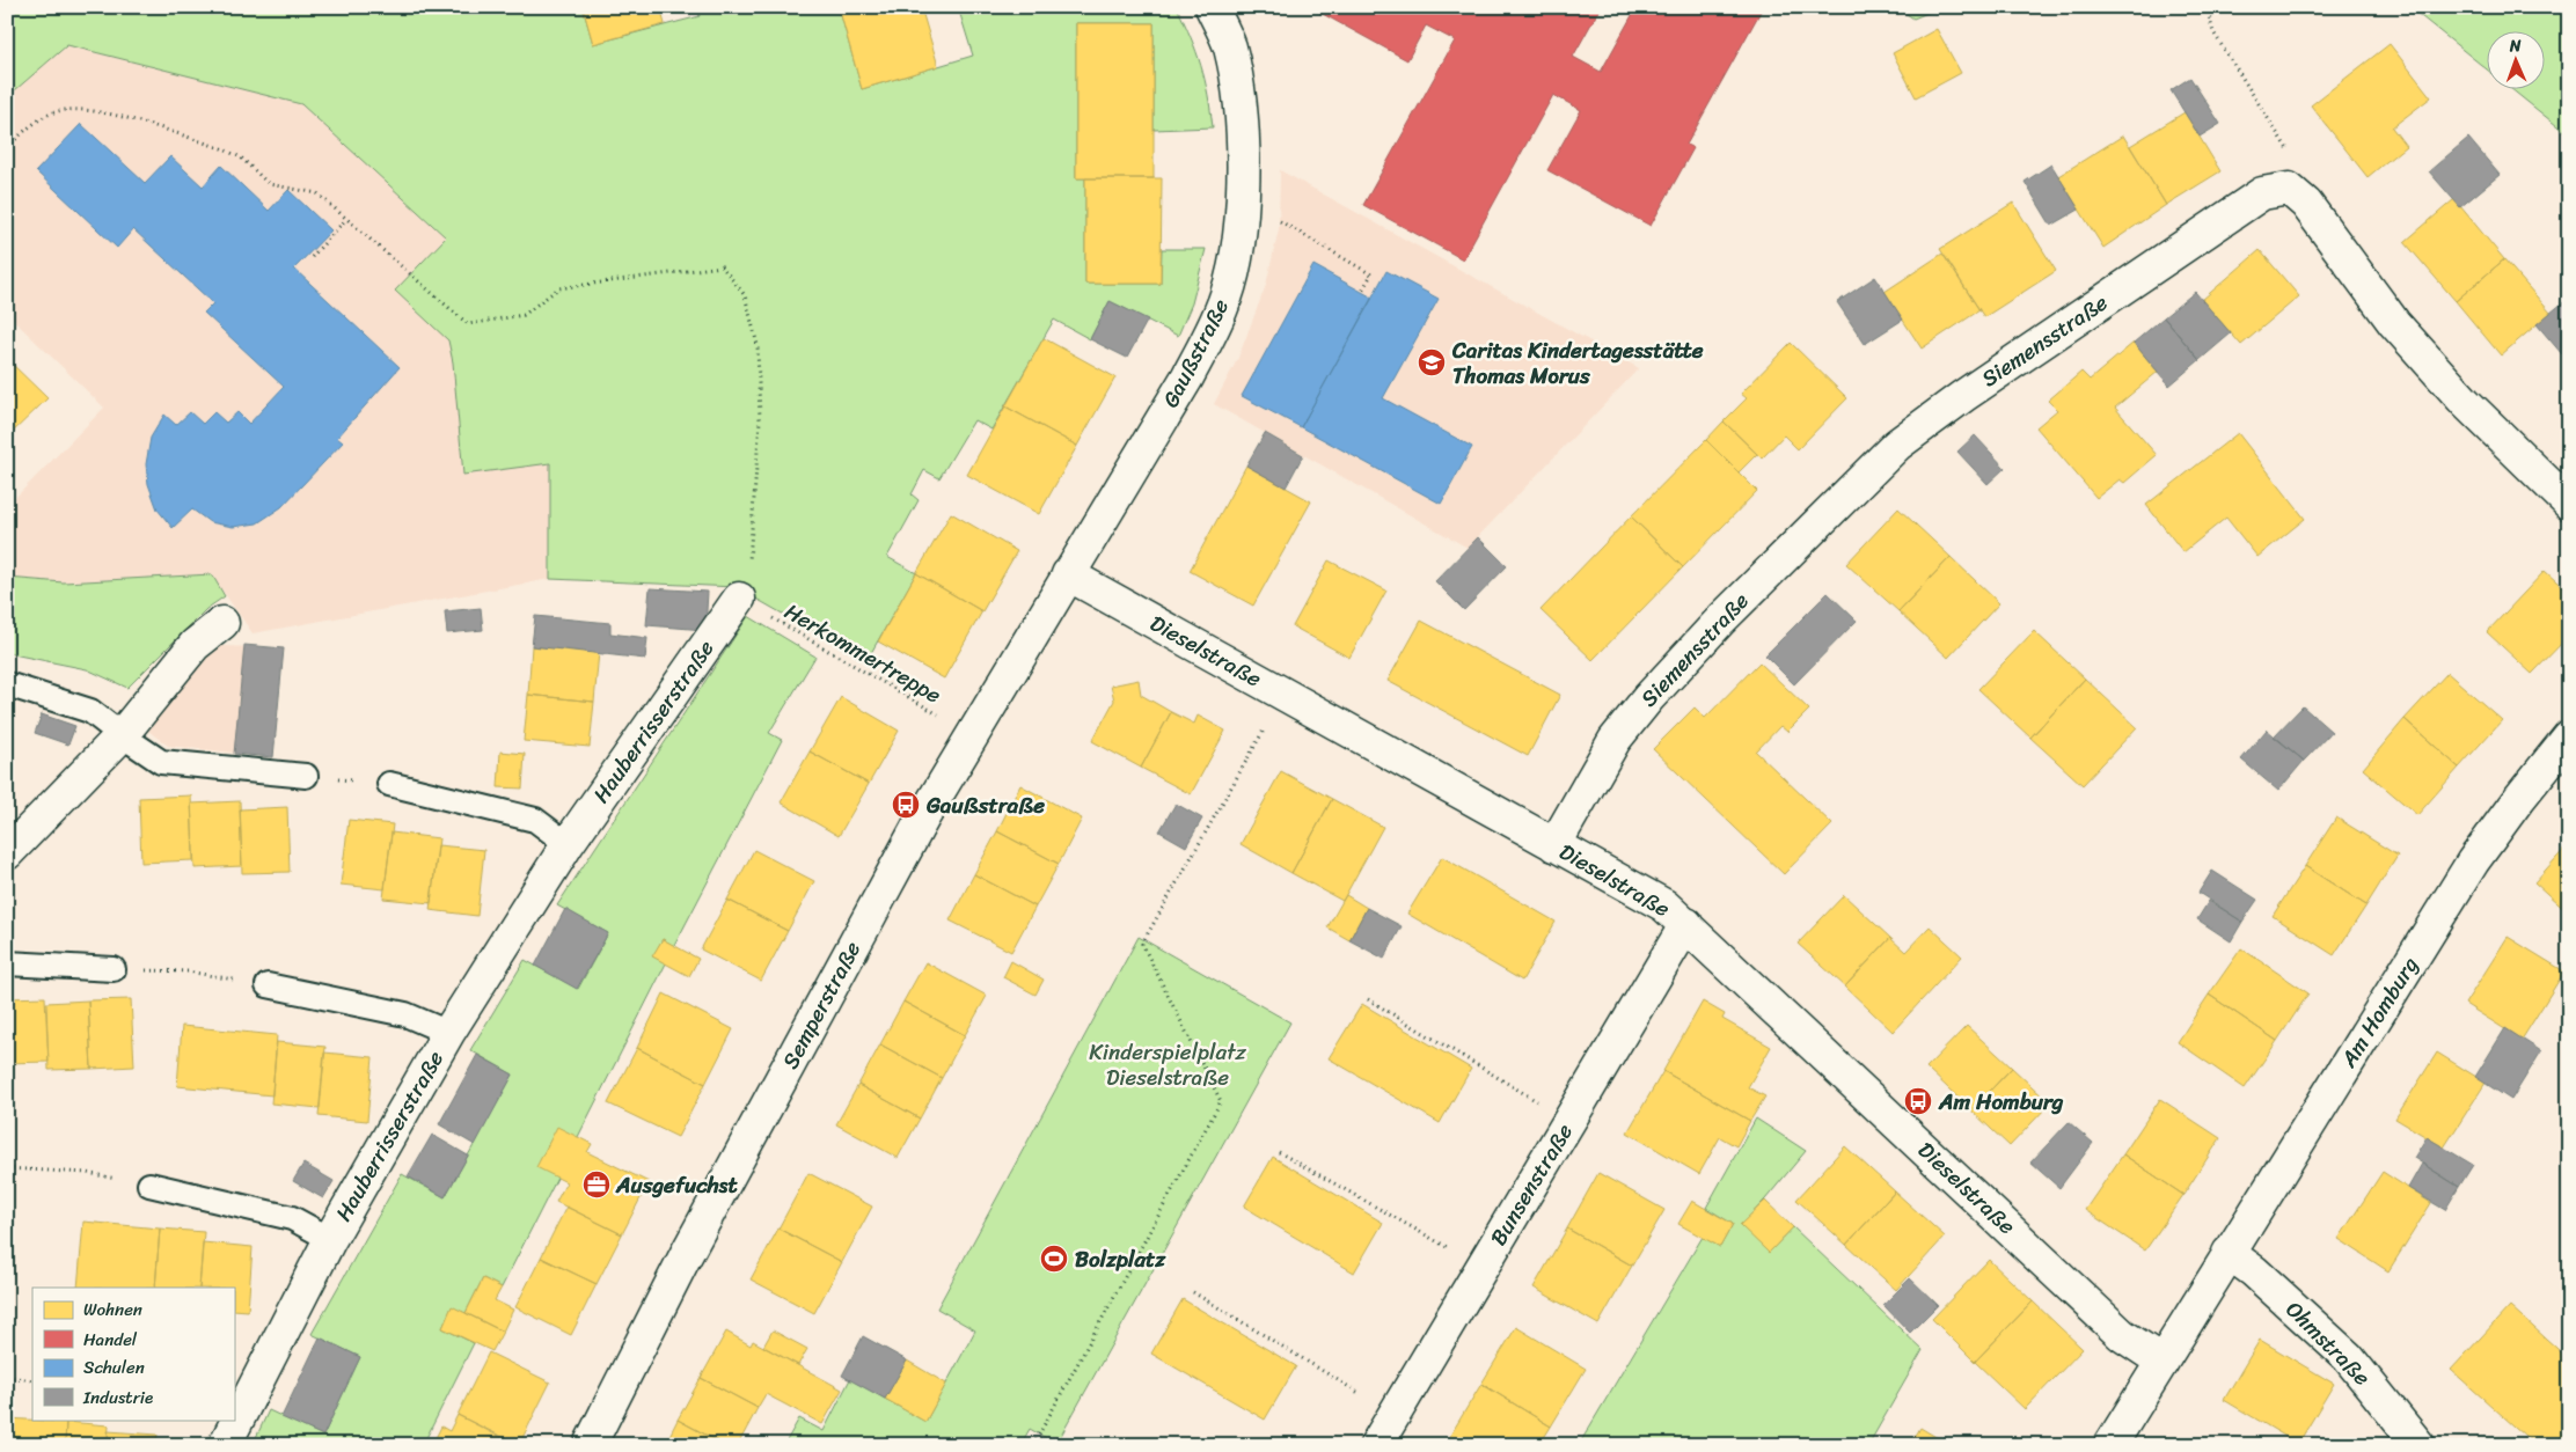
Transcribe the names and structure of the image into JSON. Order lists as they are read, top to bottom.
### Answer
{
  "streets": {
    "street": [
      "Siemensstraße",
      "Gaußstraße",
      "Dieselstraße",
      "Hauberrisserstraße",
      "Semperstraße",
      "Am Homburg",
      "Bunsenstraße",
      "Ohmstraße"
    ],
    "path": ["Herkommertreppe"]
  },
  "crossings": [
    ["Siemensstraße", "Dieselstraße"],
    ["Gaußstraße", "Dieselstraße"],
    ["Gaußstraße", "Semperstraße"],
    ["Dieselstraße", "Semperstraße"],
    ["Dieselstraße", "Am Homburg"],
    ["Dieselstraße", "Bunsenstraße"],
    ["Herkommertreppe", "Hauberrisserstraße"],
    ["Herkommertreppe", "Semperstraße"],
    ["Am Homburg", "Ohmstraße"]
  ],
  "parks": ["Kinderspielplatz Dieselstraße"],
  "places": {
    "school or university": ["Caritas Kindertagesstätte Thomas Morus"],
    "bus stop": ["Gaußstraße", "Am Homburg"],
    "office": ["Ausgefuchst"],
    "sports": ["Bolzplatz"]
  },
  "legend": [
    "Wohnen",
    "Handel",
    "Schulen",
    "Industrie"
  ],
  "north": "top"
}
